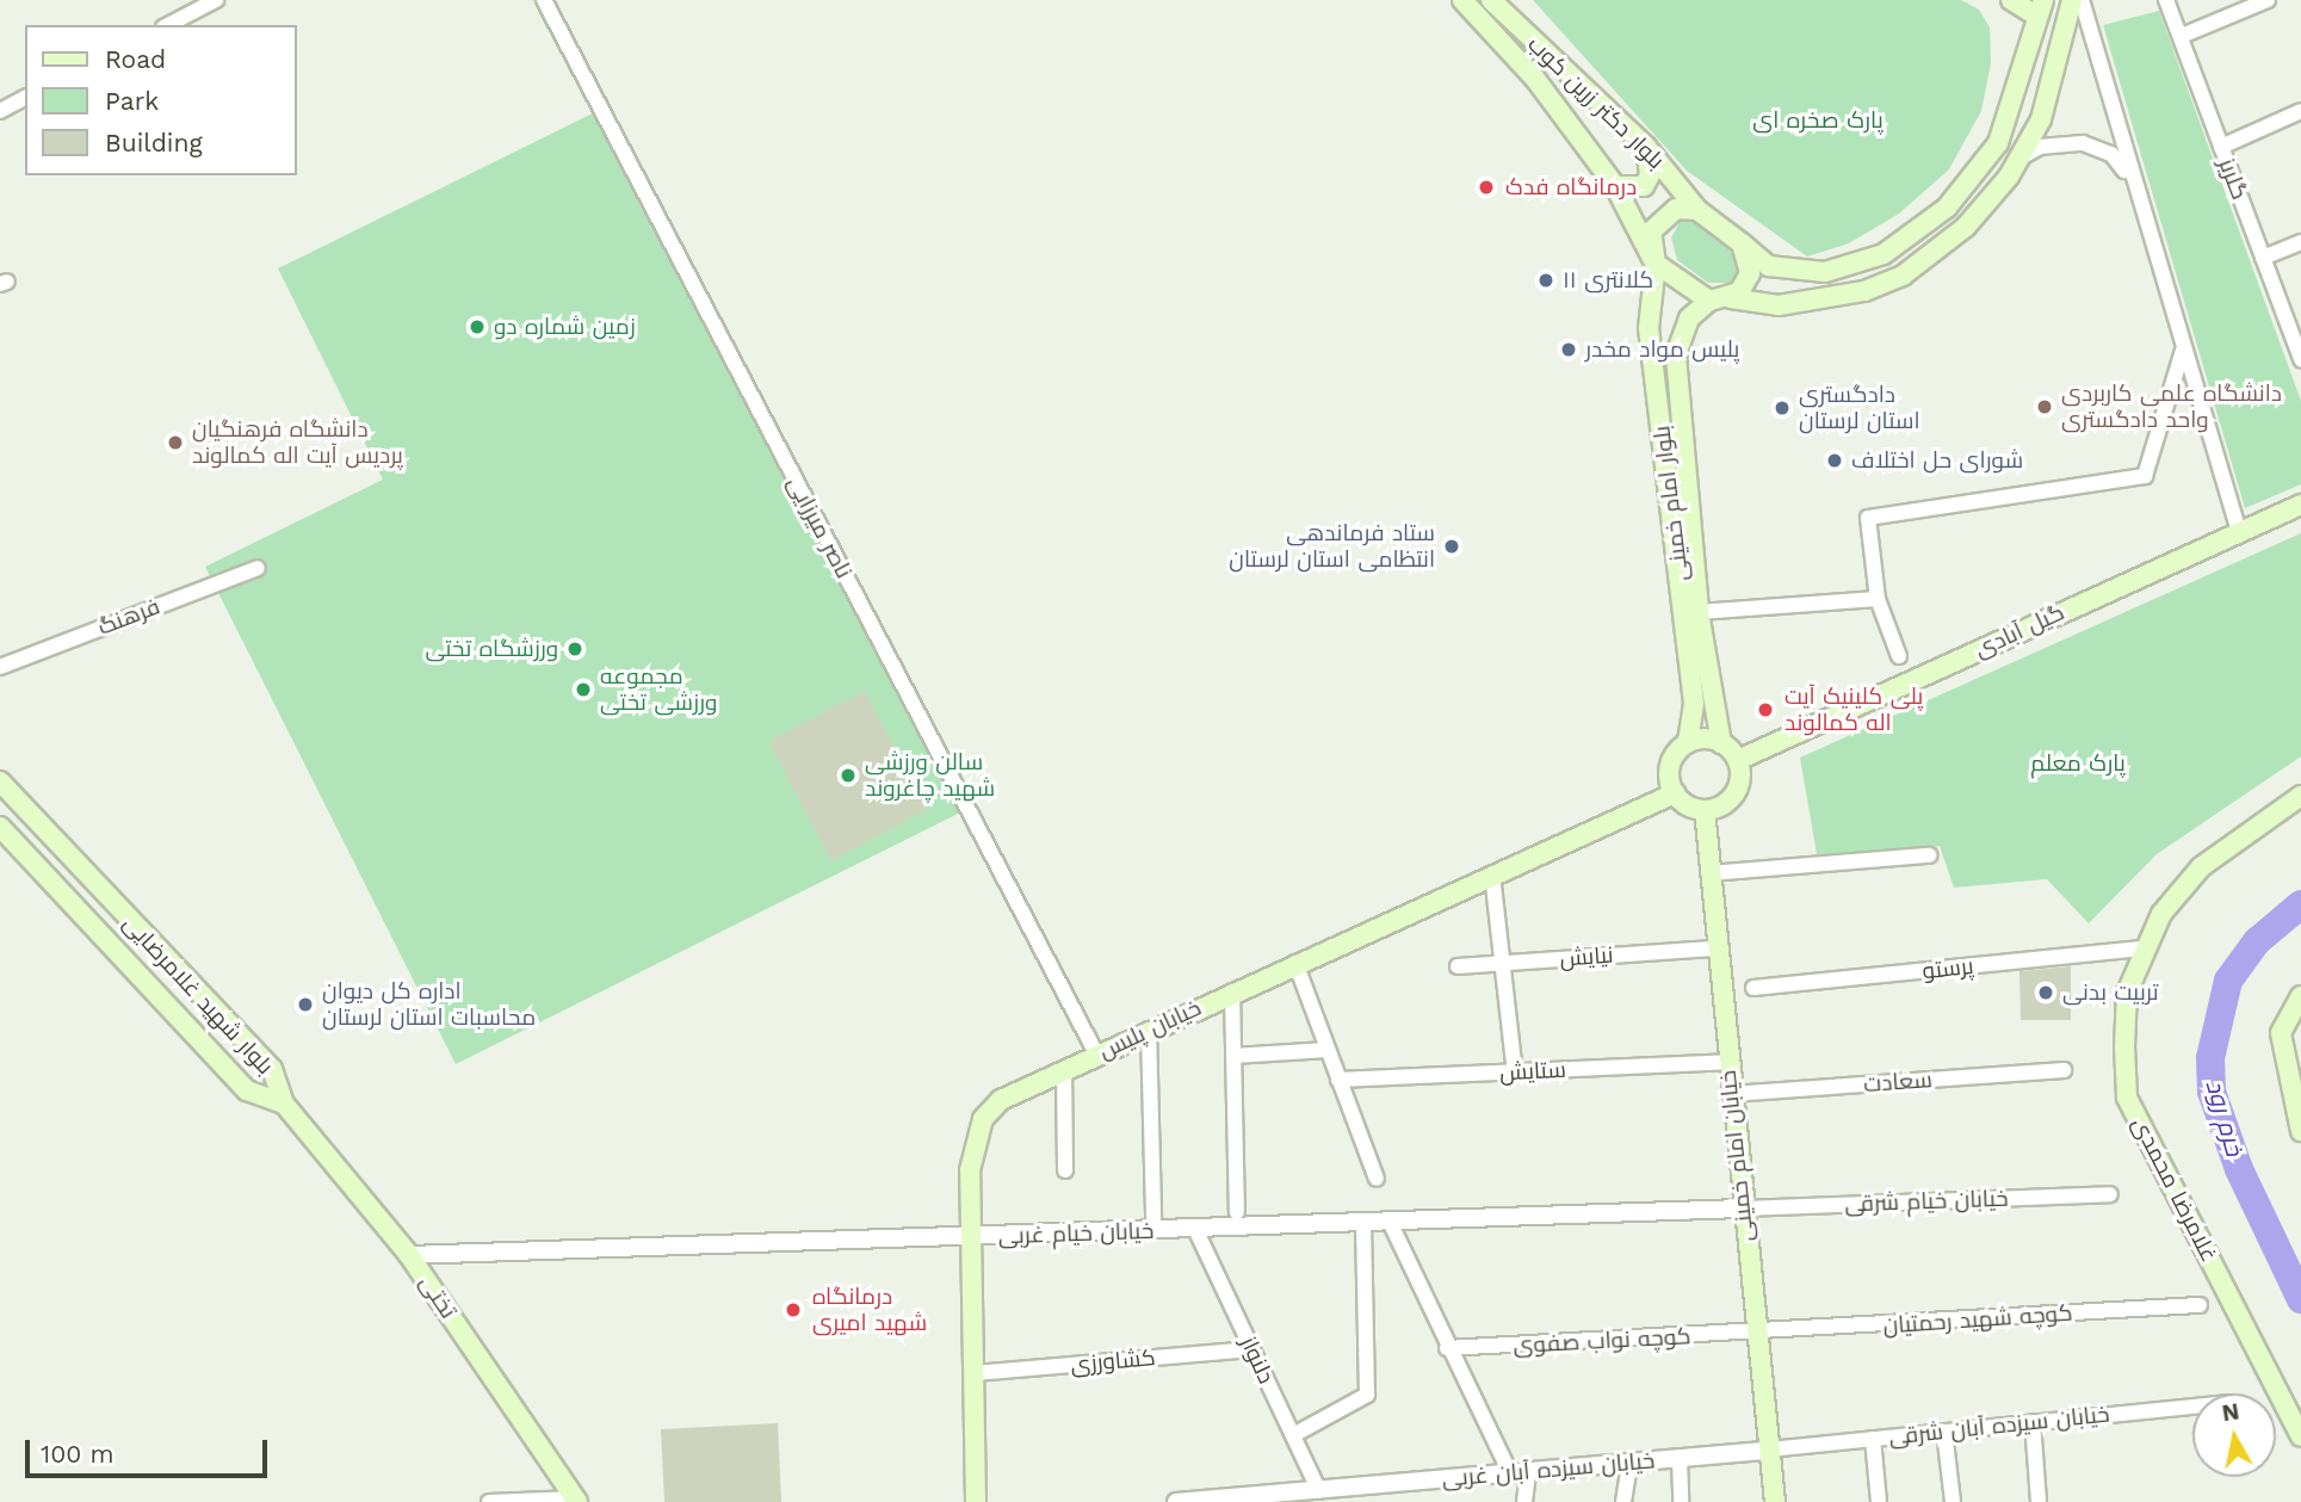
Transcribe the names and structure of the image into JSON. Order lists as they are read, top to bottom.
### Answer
{
  "streets": {
    "main road": [
      "بلوار دکتر زرین کوب",
      "بلوار امام خمینی",
      "گیل آبادی",
      "بلوار شهید غلامرضایی",
      "خیابان پلیس",
      "خیابان امام خمینی",
      "غلامرضا محمدی",
      "تختی"
    ],
    "street": [
      "گلریز",
      "ناصر میرزایی",
      "فرهنگ",
      "نیایش",
      "پرستو",
      "ستایش",
      "سعادت",
      "خیابان خیام شرقی",
      "خیابان خیام غربی",
      "کوچه شهید رحمتیان",
      "کوچه نواب صفوی",
      "دلنواز",
      "کشاورزی",
      "خیابان سیزده آبان شرقی",
      "خیابان سیزده آبان غربی"
    ]
  },
  "crossings": [
    ["بلوار دکتر زرین کوب", "بلوار امام خمینی"],
    ["بلوار امام خمینی", "گیل آبادی"],
    ["بلوار امام خمینی", "خیابان پلیس"],
    ["بلوار امام خمینی", "خیابان امام خمینی"],
    ["ناصر میرزایی", "خیابان پلیس"],
    ["گیل آبادی", "خیابان پلیس"],
    ["گیل آبادی", "خیابان امام خمینی"],
    ["نیایش", "خیابان امام خمینی"],
    ["پرستو", "غلامرضا محمدی"],
    ["بلوار شهید غلامرضایی", "تختی"],
    ["خیابان پلیس", "خیابان امام خمینی"],
    ["خیابان پلیس", "خیابان خیام غربی"],
    ["خیابان پلیس", "کشاورزی"],
    ["ستایش", "خیابان امام خمینی"],
    ["سعادت", "خیابان امام خمینی"],
    ["خیابان امام خمینی", "خیابان خیام شرقی"],
    ["خیابان امام خمینی", "خیابان خیام غربی"],
    ["خیابان امام خمینی", "کوچه شهید رحمتیان"],
    ["خیابان امام خمینی", "کوچه نواب صفوی"],
    ["خیابان امام خمینی", "خیابان سیزده آبان شرقی"],
    ["خیابان امام خمینی", "خیابان سیزده آبان غربی"],
    ["خیابان خیام شرقی", "خیابان خیام غربی"],
    ["خیابان خیام غربی", "تختی"],
    ["خیابان خیام غربی", "دلنواز"],
    ["کوچه شهید رحمتیان", "کوچه نواب صفوی"],
    ["دلنواز", "کشاورزی"],
    ["دلنواز", "خیابان سیزده آبان غربی"],
    ["خیابان سیزده آبان شرقی", "خیابان سیزده آبان غربی"]
  ],
  "water": ["خرم رود"],
  "parks": ["پارک صخره ای", "پارک معلم"],
  "places": [
    "درمانگاه فدک",
    "کلانتری ۱۱",
    "زمین شماره دو",
    "پلیس مواد مخدر",
    "دانشگاه علمی کاربردی واحد دادگستری",
    "دادگستری استان لرستان",
    "دانشگاه فرهنگیان پردیس آیت اله کمالوند",
    "شورای حل اختلاف",
    "ستاد فرماندهی انتظامی استان لرستان",
    "ورزشگاه تختی",
    "مجموعه ورزشی تختی",
    "پلی کلینیک آیت اله کمالوند",
    "سالن ورزشی شهید چاغروند",
    "تربیت بدنی",
    "اداره کل دیوان محاسبات استان لرستان",
    "درمانگاه شهید امیری"
  ],
  "legend": ["Road", "Park", "Building"],
  "scale_bar": "100 m",
  "north": "top"
}
